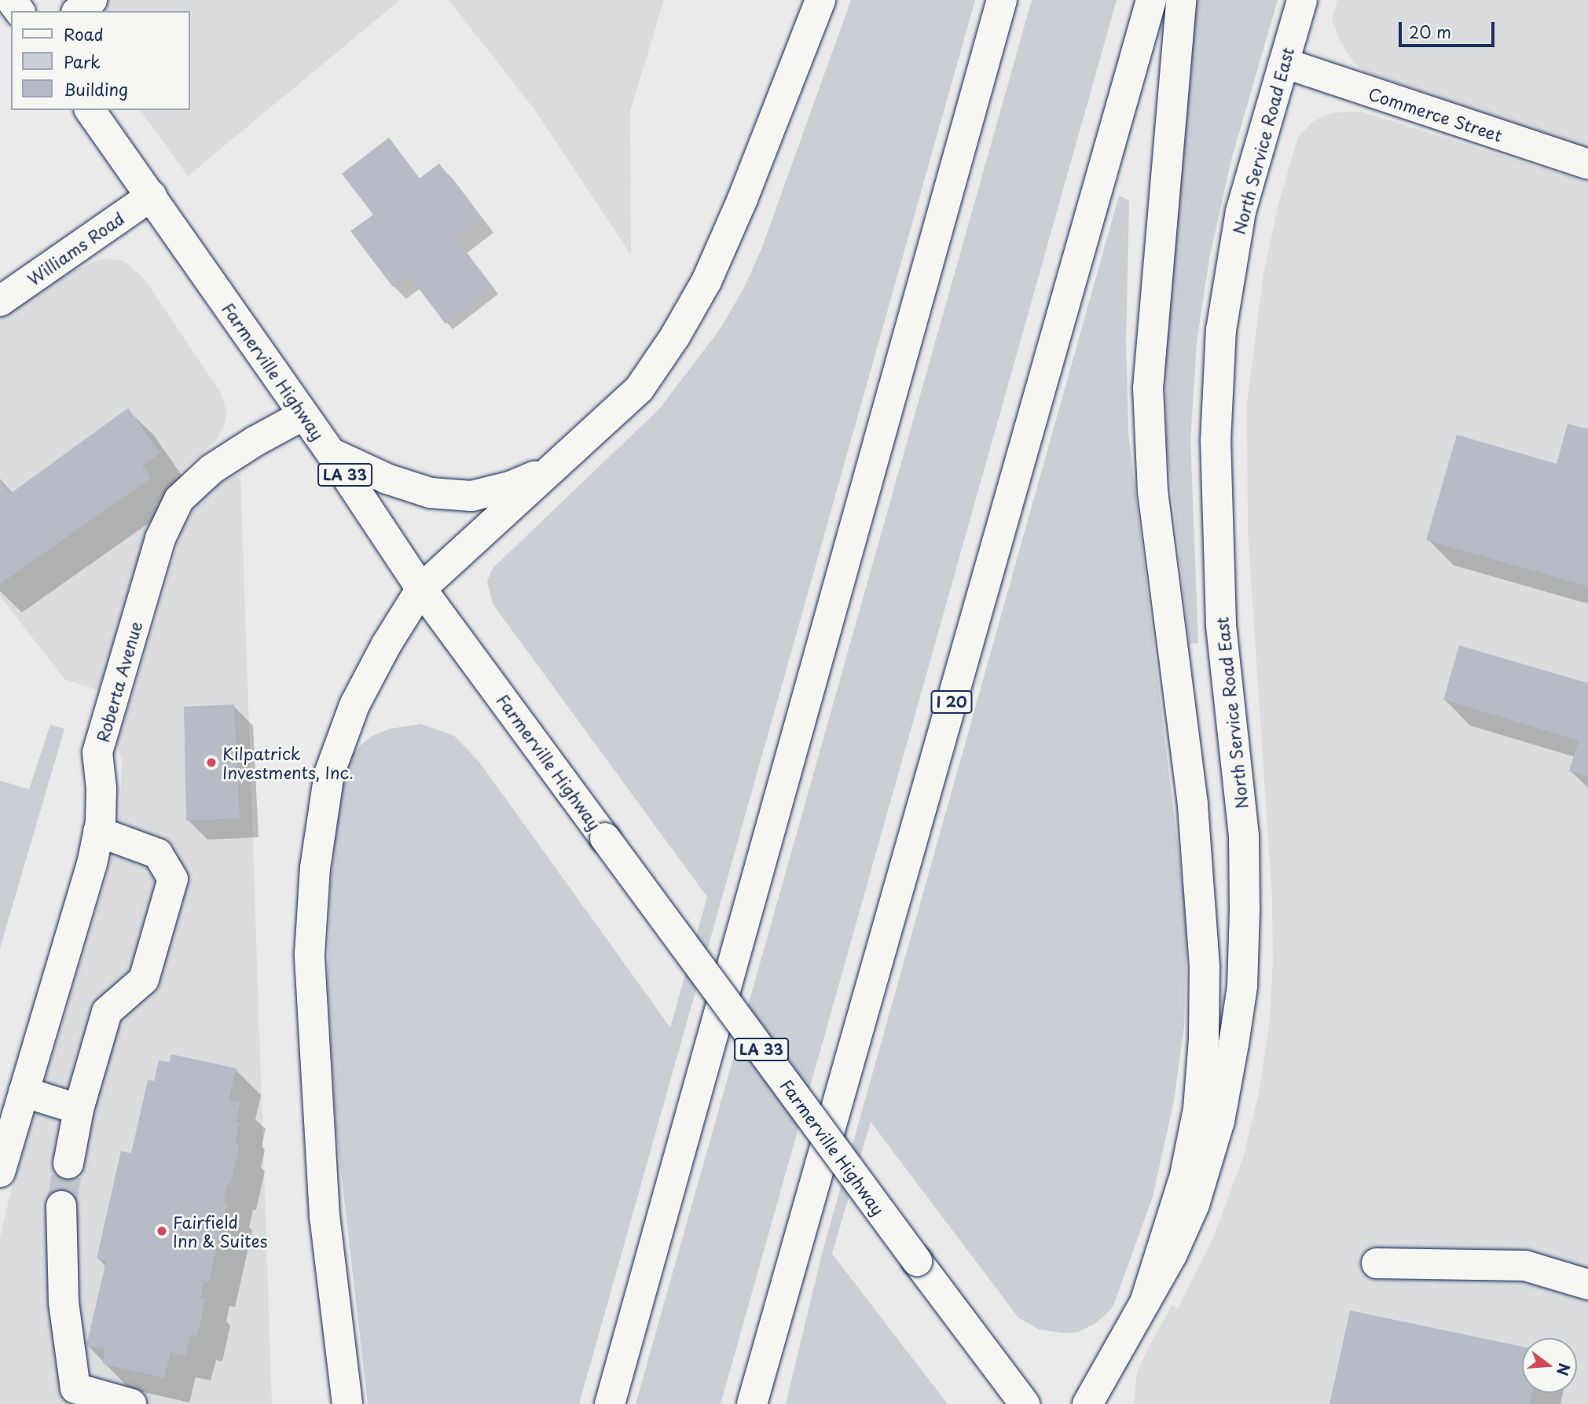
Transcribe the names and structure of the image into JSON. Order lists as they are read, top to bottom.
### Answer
{
  "streets": {
    "main road": [
      "Commerce Street",
      "North Service Road East",
      "Williams Road",
      "Farmerville Highway",
      "LA 33",
      "Roberta Avenue",
      "I 20"
    ]
  },
  "crossings": [
    ["Commerce Street", "North Service Road East"],
    ["Williams Road", "Farmerville Highway"],
    ["Farmerville Highway", "Roberta Avenue"]
  ],
  "places": ["Kilpatrick Investments, Inc.", "Fairfield Inn & Suites"],
  "legend": ["Road", "Park", "Building"],
  "scale_bar": "20 m",
  "north": "right"
}
